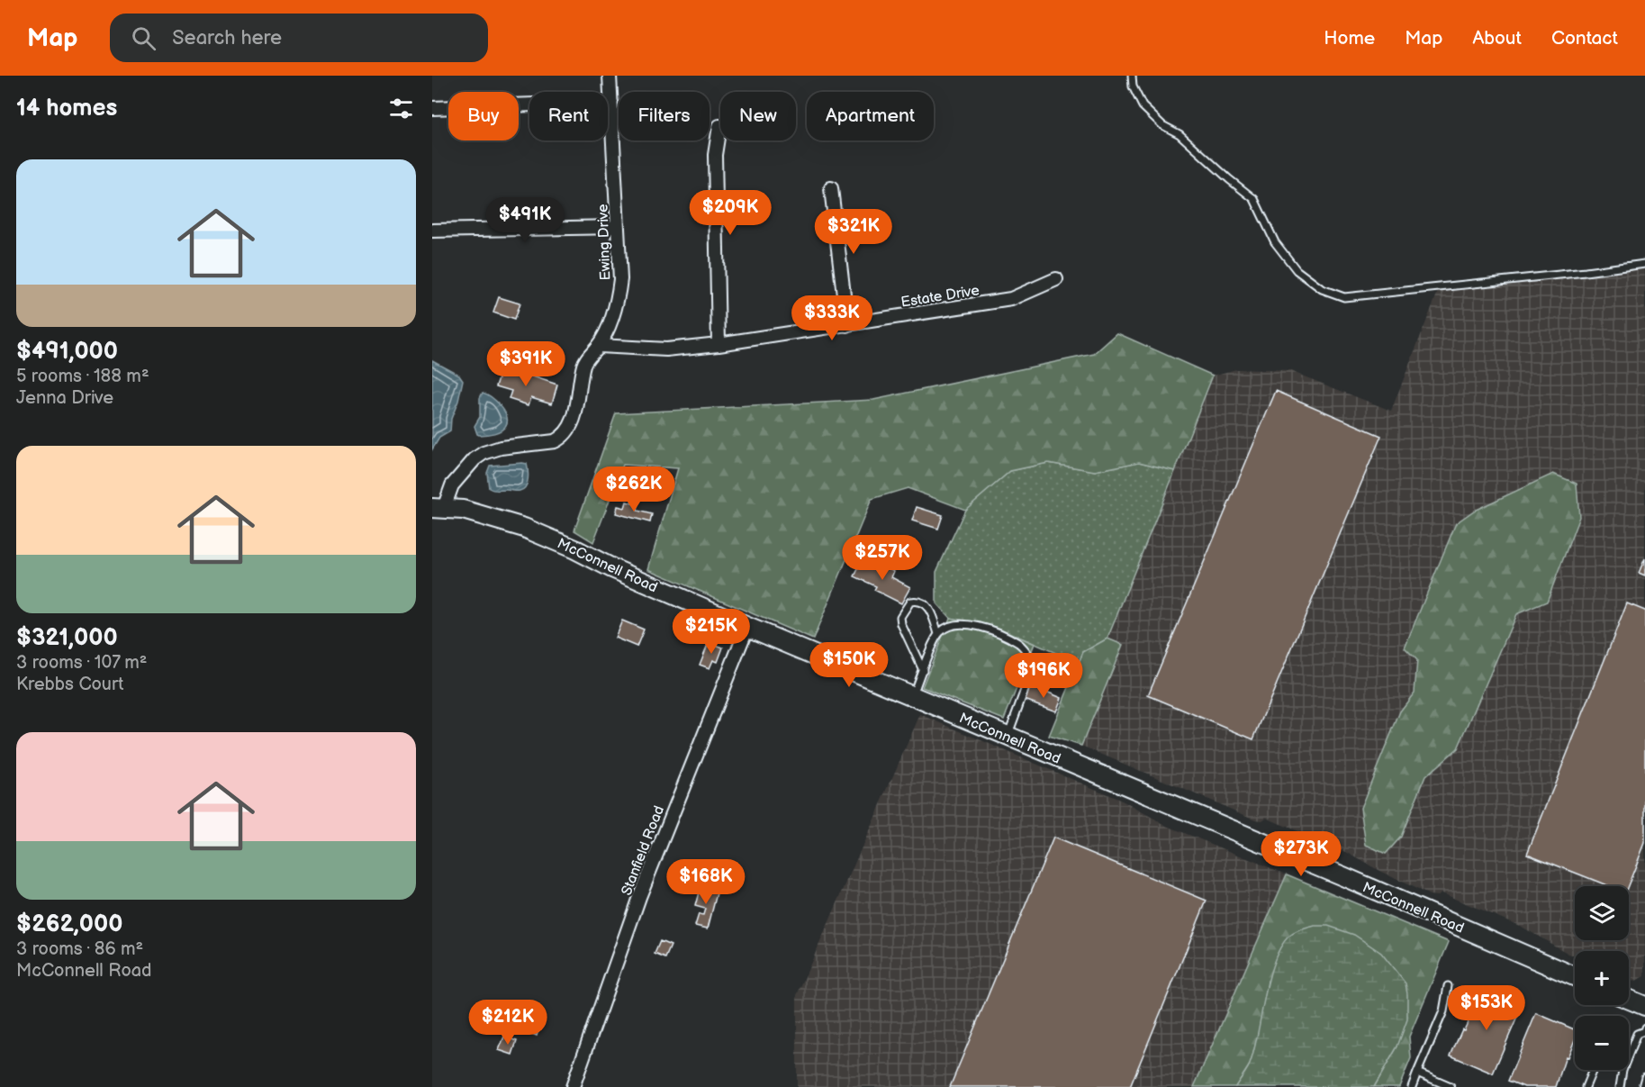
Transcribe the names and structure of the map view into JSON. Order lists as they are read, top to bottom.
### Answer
{
  "streets": {
    "street": [
      "Ewing Drive",
      "Estate Drive",
      "McConnell Road",
      "Stanfield Road"
    ]
  },
  "crossings": [
    ["Ewing Drive", "Estate Drive"],
    ["Ewing Drive", "McConnell Road"],
    ["McConnell Road", "Stanfield Road"]
  ],
  "page": {
    "header": "Map",
    "search": "Search here",
    "nav": [
      "Home",
      "Map",
      "About",
      "Contact"
    ],
    "heading": "14 homes",
    "chip": [
      "Buy",
      "Rent",
      "Filters",
      "New",
      "Apartment"
    ],
    "list": [
      {
        "name": "$491,000",
        "note": "5 rooms · 188 m² · Jenna Drive"
      },
      {
        "name": "$321,000",
        "note": "3 rooms · 107 m² · Krebbs Court"
      },
      {
        "name": "$262,000",
        "note": "3 rooms · 86 m² · McConnell Road"
      }
    ],
    "price": [
      "$209K",
      "$491K",
      "$321K",
      "$333K",
      "$391K",
      "$262K",
      "$257K",
      "$215K",
      "$150K",
      "$196K",
      "$273K",
      "$168K",
      "$153K",
      "$212K"
    ],
    "map_buttons": ["+", "−"]
  }
}
